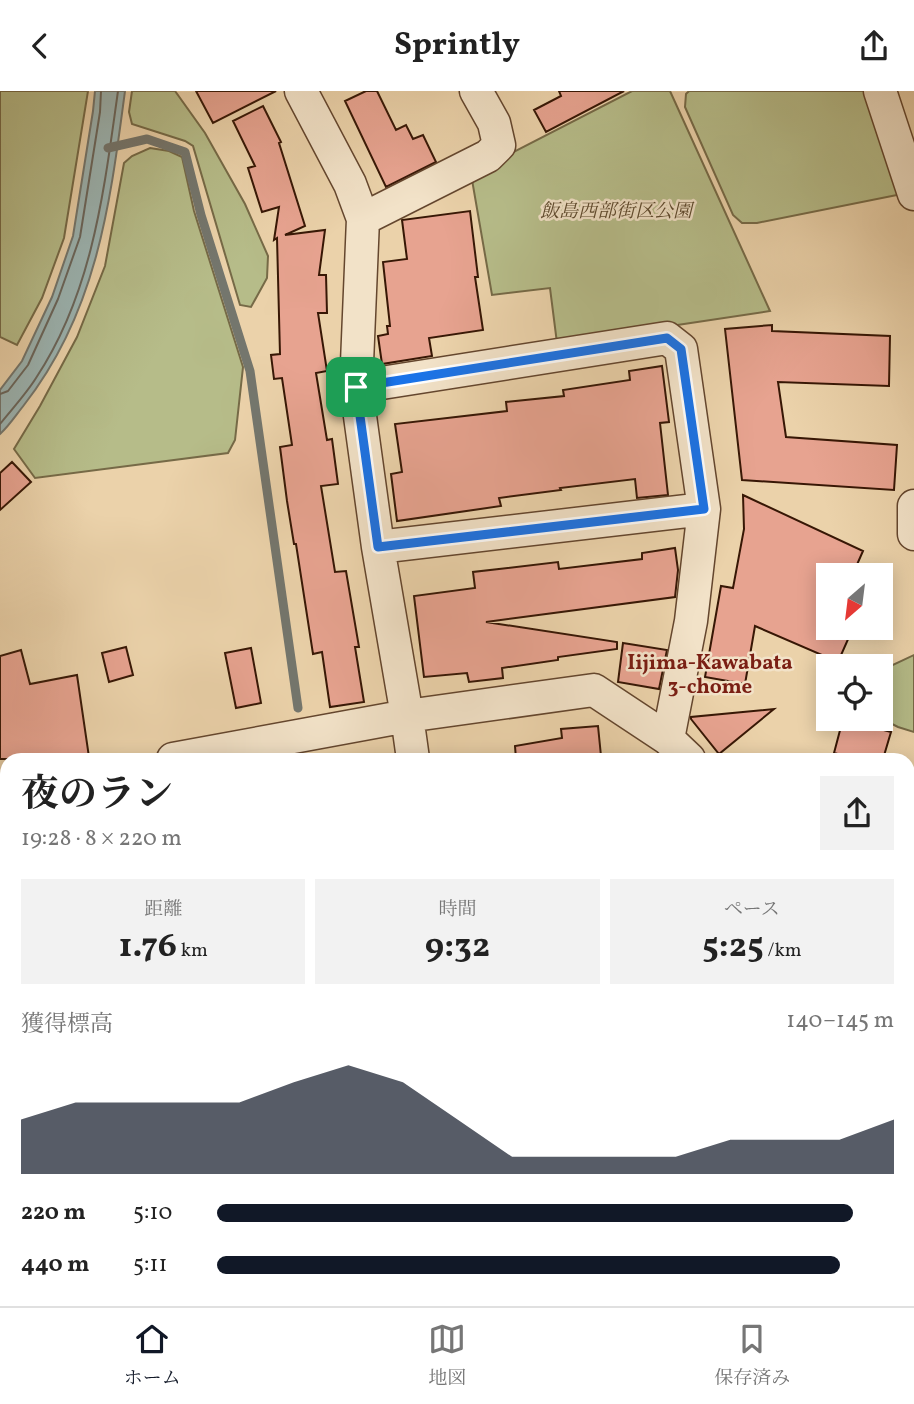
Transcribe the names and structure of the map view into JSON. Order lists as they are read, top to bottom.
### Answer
{
  "districts": ["Iijima-Kawabata 3-chome"],
  "parks": ["飯島西部街区公園"],
  "north": "bottom left",
  "page": {
    "header": "Sprintly",
    "heading": ["夜のラン", "19:28 · 8 × 220 m"],
    "stats": [
      ["距離", "1.76 km"],
      ["時間", "9:32"],
      ["ペース", "5:25 /km"]
    ],
    "chart": ["獲得標高", "140–145 m"],
    "list": [
      {
        "name": "220 m",
        "note": "5:10"
      },
      {
        "name": "440 m",
        "note": "5:11"
      }
    ],
    "tabs": ["ホーム", "地図", "保存済み"]
  }
}
